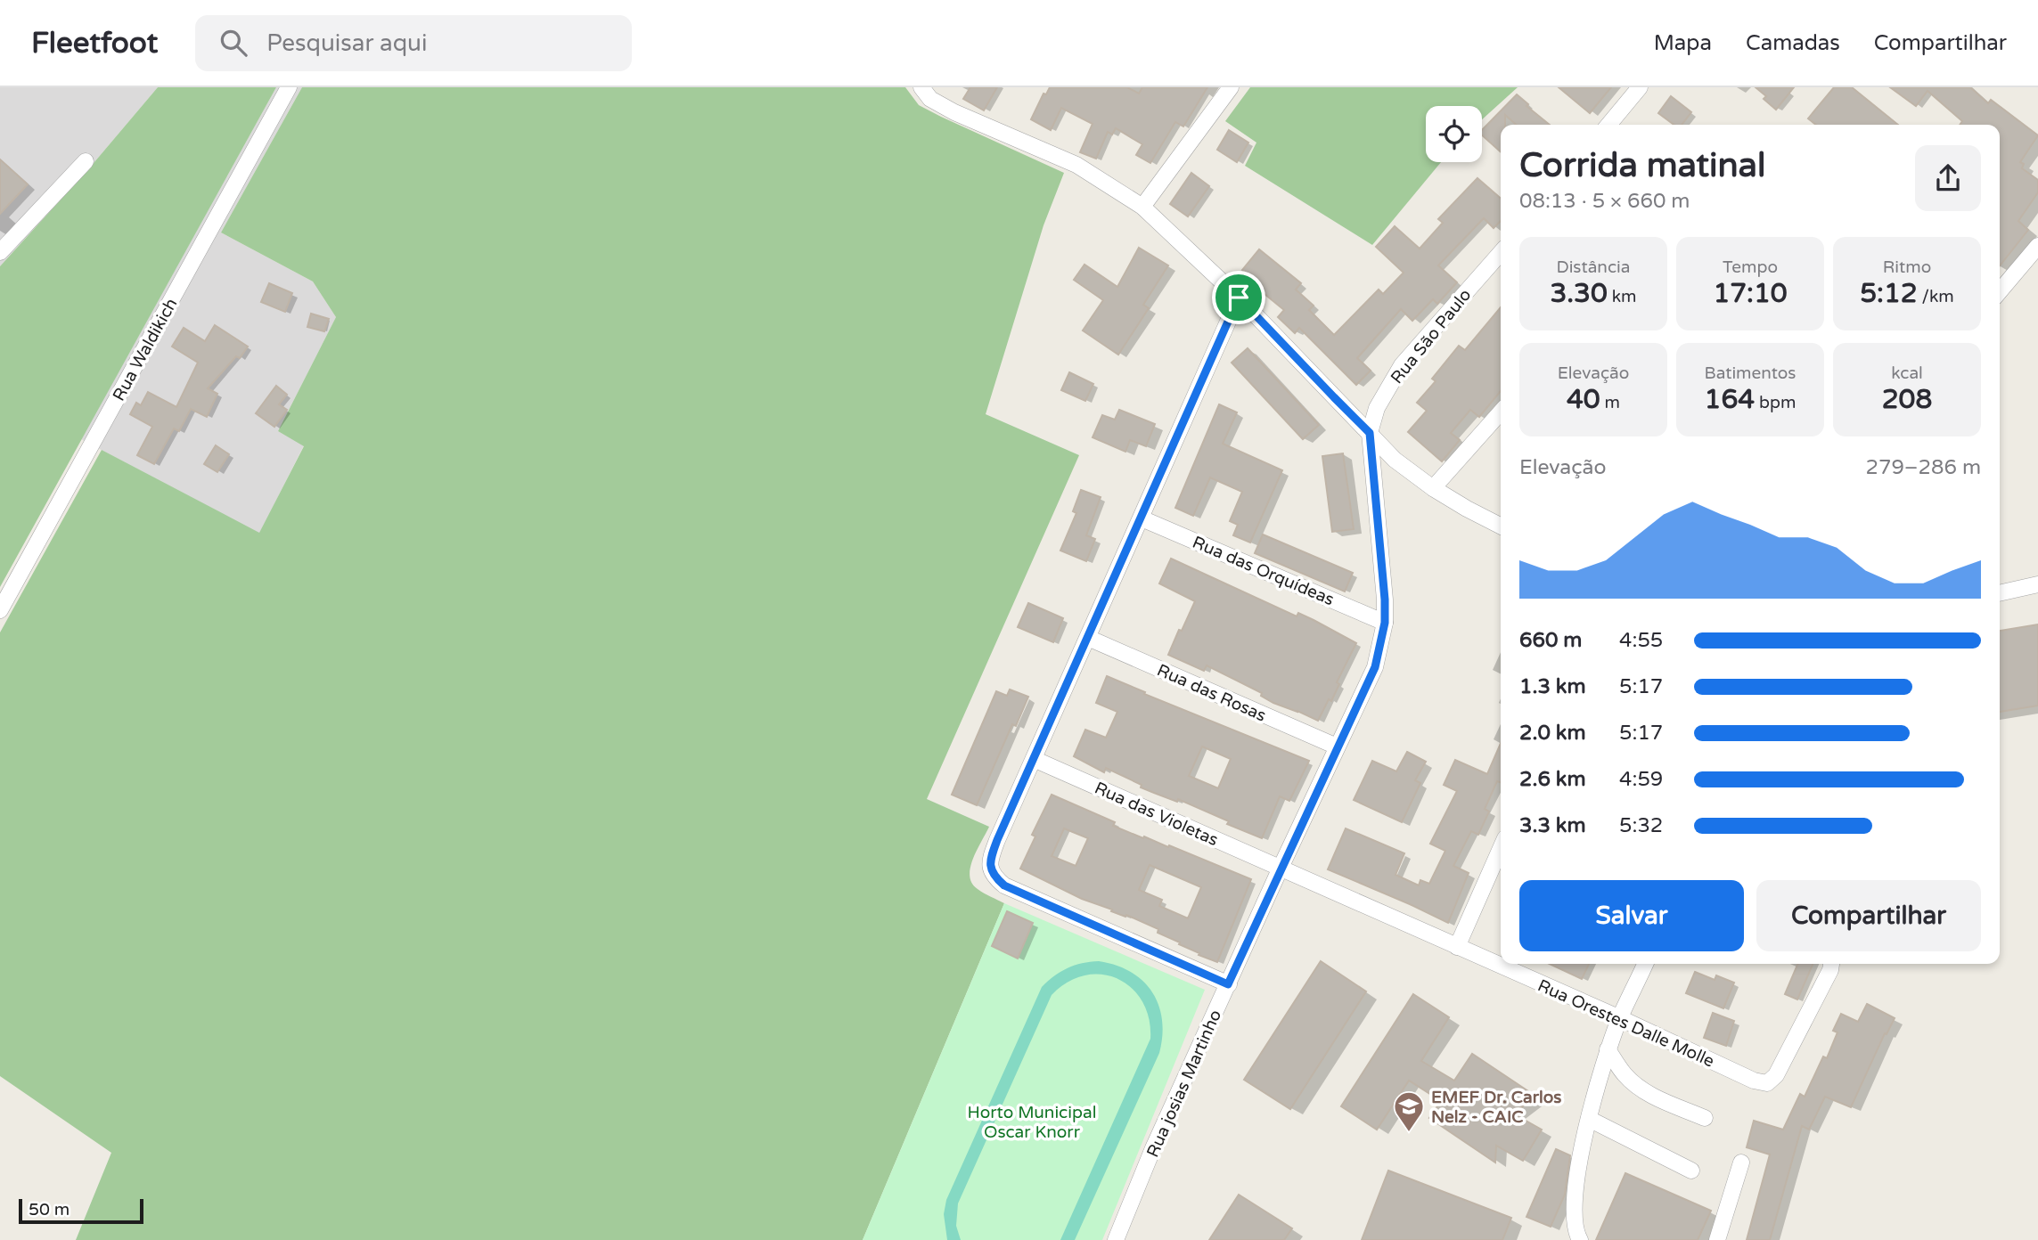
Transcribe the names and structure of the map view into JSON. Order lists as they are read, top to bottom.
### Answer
{
  "streets": {
    "street": [
      "Rua São Paulo",
      "Rua Waldikich",
      "Rua das Orquídeas",
      "Rua das Rosas",
      "Rua das Violetas",
      "Rua Orestes Dalle Molle",
      "Rua josias Martinho"
    ]
  },
  "crossings": [
    ["Rua São Paulo", "Rua josias Martinho"],
    ["Rua das Orquídeas", "Rua josias Martinho"],
    ["Rua das Rosas", "Rua josias Martinho"],
    ["Rua das Violetas", "Rua Orestes Dalle Molle"],
    ["Rua das Violetas", "Rua josias Martinho"],
    ["Rua Orestes Dalle Molle", "Rua josias Martinho"]
  ],
  "parks": ["Horto Municipal Oscar Knorr"],
  "places": {
    "school or university": ["EMEF Dr. Carlos Nelz - CAIC"]
  },
  "scale_bar": "50 m",
  "page": {
    "header": "Fleetfoot",
    "search": "Pesquisar aqui",
    "nav": ["Mapa", "Camadas", "Compartilhar"],
    "heading": ["Corrida matinal", "08:13 · 5 × 660 m"],
    "stats": [
      ["Distância", "3.30 km"],
      ["Tempo", "17:10"],
      ["Ritmo", "5:12 /km"],
      ["Elevação", "40 m"],
      ["Batimentos", "164 bpm"],
      ["kcal", "208"]
    ],
    "chart": ["Elevação", "279–286 m"],
    "list": [
      {
        "name": "660 m",
        "note": "4:55"
      },
      {
        "name": "1.3 km",
        "note": "5:17"
      },
      {
        "name": "2.0 km",
        "note": "5:17"
      },
      {
        "name": "2.6 km",
        "note": "4:59"
      },
      {
        "name": "3.3 km",
        "note": "5:32"
      }
    ],
    "buttons": ["Salvar", "Compartilhar"],
    "scale": "50 m"
  }
}
